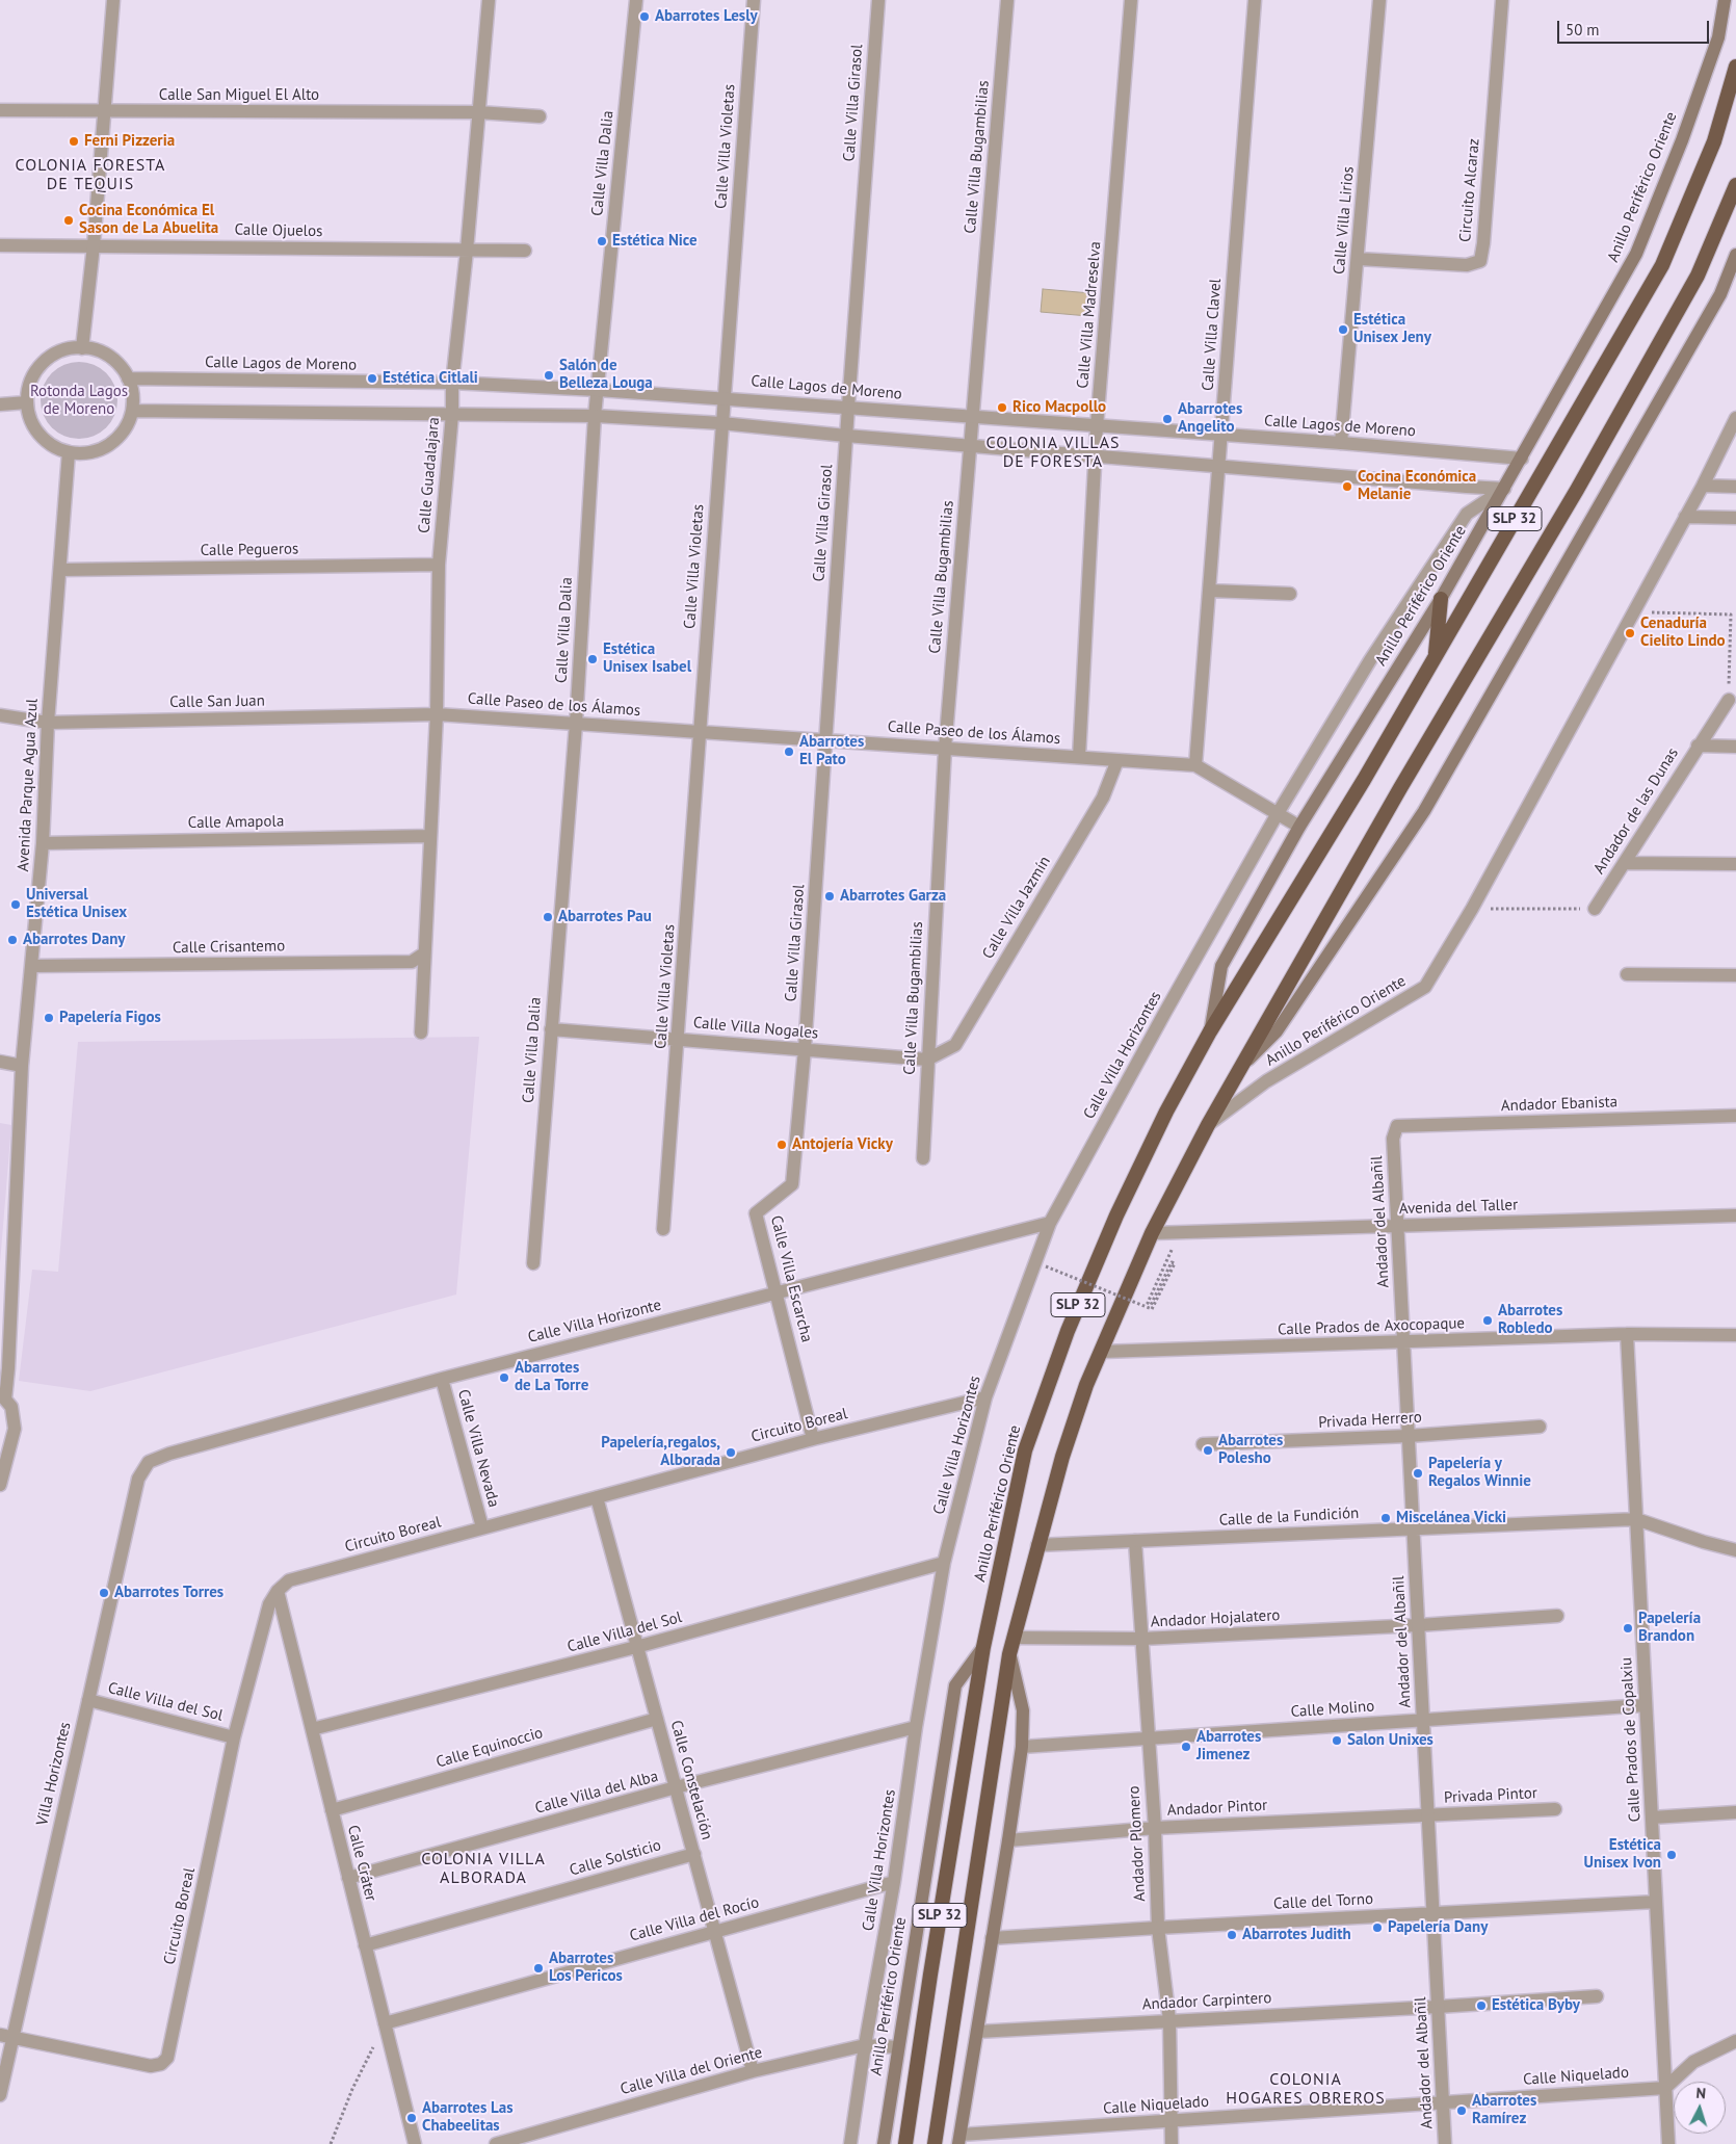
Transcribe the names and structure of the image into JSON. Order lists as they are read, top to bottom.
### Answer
{
  "streets": {
    "highway": ["Anillo Periférico Oriente", "SLP 32"],
    "street": [
      "Calle San Miguel El Alto",
      "Calle Villa Girasol",
      "Calle Villa Violetas",
      "Calle Villa Bugambilias",
      "Calle Villa Dalia",
      "Circuito Alcaraz",
      "Calle Villa Lirios",
      "Calle Ojuelos",
      "Calle Villa Madreselva",
      "Calle Villa Clavel",
      "Calle Lagos de Moreno",
      "Calle Guadalajara",
      "Calle Pegueros",
      "Calle San Juan",
      "Calle Paseo de los Álamos",
      "Avenida Parque Agua Azul",
      "Andador de las Dunas",
      "Calle Amapola",
      "Calle Villa Jazmín",
      "Calle Crisantemo",
      "Calle Villa Nogales",
      "Calle Villa Horizontes",
      "Andador Ebanista",
      "Avenida del Taller",
      "Andador del Albañil",
      "Calle Villa Escarcha",
      "Calle Villa Horizonte",
      "Calle Prados de Axocopaque",
      "Privada Herrero",
      "Circuito Boreal",
      "Calle Villa Nevada",
      "Calle de la Fundición",
      "Andador Hojalatero",
      "Calle Villa del Sol",
      "Calle Molino",
      "Calle Prados de Copalxiu",
      "Calle Equinoccio",
      "Villa Horizontes",
      "Calle Constelación",
      "Calle Villa del Alba",
      "Privada Pintor",
      "Andador Pintor",
      "Andador Plomero",
      "Calle Solsticio",
      "Calle Cráter",
      "Calle del Torno",
      "Calle Villa del Rocío",
      "Andador Carpintero",
      "Calle Villa del Oriente",
      "Calle Niquelado"
    ]
  },
  "crossings": [
    ["Calle San Miguel El Alto", "Calle Guadalajara"],
    ["Calle Villa Girasol", "Calle Lagos de Moreno"],
    ["Calle Villa Girasol", "Calle Paseo de los Álamos"],
    ["Calle Villa Girasol", "Calle Villa Nogales"],
    ["Calle Villa Girasol", "Calle Villa Escarcha"],
    ["Calle Villa Violetas", "Calle Lagos de Moreno"],
    ["Calle Villa Violetas", "Calle Paseo de los Álamos"],
    ["Calle Villa Violetas", "Calle Villa Nogales"],
    ["Calle Villa Bugambilias", "Calle Lagos de Moreno"],
    ["Calle Villa Bugambilias", "Calle Paseo de los Álamos"],
    ["Calle Villa Bugambilias", "Calle Villa Jazmín"],
    ["Calle Villa Bugambilias", "Calle Villa Nogales"],
    ["Calle Villa Dalia", "Calle Lagos de Moreno"],
    ["Calle Villa Dalia", "Calle Paseo de los Álamos"],
    ["Calle Villa Dalia", "Calle Villa Nogales"],
    ["Anillo Periférico Oriente", "Calle Lagos de Moreno"],
    ["Anillo Periférico Oriente", "Calle Paseo de los Álamos"],
    ["Anillo Periférico Oriente", "Calle Villa Horizontes"],
    ["Anillo Periférico Oriente", "Avenida del Taller"],
    ["Anillo Periférico Oriente", "Calle Prados de Axocopaque"],
    ["Anillo Periférico Oriente", "Calle de la Fundición"],
    ["Anillo Periférico Oriente", "Andador Hojalatero"],
    ["Anillo Periférico Oriente", "Calle Molino"],
    ["Anillo Periférico Oriente", "Andador Pintor"],
    ["Anillo Periférico Oriente", "Calle del Torno"],
    ["Anillo Periférico Oriente", "Andador Carpintero"],
    ["Anillo Periférico Oriente", "Calle Villa del Oriente"],
    ["Anillo Periférico Oriente", "Calle Niquelado"],
    ["Circuito Alcaraz", "Calle Villa Lirios"],
    ["Calle Villa Lirios", "Calle Lagos de Moreno"],
    ["Calle Ojuelos", "Calle Guadalajara"],
    ["Calle Villa Madreselva", "Calle Lagos de Moreno"],
    ["Calle Villa Madreselva", "Calle Paseo de los Álamos"],
    ["Calle Villa Clavel", "Calle Lagos de Moreno"],
    ["Calle Villa Clavel", "Calle Paseo de los Álamos"],
    ["Calle Lagos de Moreno", "Calle Guadalajara"],
    ["Calle Lagos de Moreno", "Avenida Parque Agua Azul"],
    ["Calle Guadalajara", "Calle Pegueros"],
    ["Calle Guadalajara", "Calle San Juan"],
    ["Calle Guadalajara", "Calle Paseo de los Álamos"],
    ["Calle Guadalajara", "Calle Amapola"],
    ["Calle Guadalajara", "Calle Crisantemo"],
    ["Calle Pegueros", "Avenida Parque Agua Azul"],
    ["Calle San Juan", "Calle Paseo de los Álamos"],
    ["Calle San Juan", "Avenida Parque Agua Azul"],
    ["Calle Paseo de los Álamos", "Calle Villa Jazmín"],
    ["Calle Paseo de los Álamos", "Calle Villa Horizontes"],
    ["Avenida Parque Agua Azul", "Calle Amapola"],
    ["Avenida Parque Agua Azul", "Calle Crisantemo"],
    ["Calle Villa Jazmín", "Calle Villa Nogales"],
    ["Calle Villa Nogales", "Calle Villa Escarcha"],
    ["Calle Villa Horizontes", "Calle Villa Horizonte"],
    ["Calle Villa Horizontes", "Circuito Boreal"],
    ["Calle Villa Horizontes", "Calle Villa del Sol"],
    ["Calle Villa Horizontes", "Calle Villa del Alba"],
    ["Calle Villa Horizontes", "Calle Villa del Rocío"],
    ["Calle Villa Horizontes", "Calle Villa del Oriente"],
    ["Andador Ebanista", "Andador del Albañil"],
    ["Avenida del Taller", "Andador del Albañil"],
    ["Andador del Albañil", "Calle Prados de Axocopaque"],
    ["Andador del Albañil", "Privada Herrero"],
    ["Andador del Albañil", "Calle de la Fundición"],
    ["Andador del Albañil", "Andador Hojalatero"],
    ["Andador del Albañil", "Calle Molino"],
    ["Andador del Albañil", "Privada Pintor"],
    ["Andador del Albañil", "Andador Pintor"],
    ["Andador del Albañil", "Calle del Torno"],
    ["Andador del Albañil", "Andador Carpintero"],
    ["Andador del Albañil", "Calle Niquelado"],
    ["Calle Villa Escarcha", "Calle Villa Horizonte"],
    ["Calle Villa Escarcha", "Circuito Boreal"],
    ["Calle Villa Horizonte", "Calle Villa Nevada"],
    ["Calle Villa Horizonte", "Villa Horizontes"],
    ["Calle Prados de Axocopaque", "Calle Prados de Copalxiu"],
    ["Circuito Boreal", "Calle Villa Nevada"],
    ["Circuito Boreal", "Calle Villa del Sol"],
    ["Circuito Boreal", "Villa Horizontes"],
    ["Circuito Boreal", "Calle Constelación"],
    ["Circuito Boreal", "Calle Cráter"],
    ["Calle de la Fundición", "Calle Prados de Copalxiu"],
    ["Calle de la Fundición", "Andador Plomero"],
    ["Andador Hojalatero", "Andador Plomero"],
    ["Calle Villa del Sol", "Villa Horizontes"],
    ["Calle Villa del Sol", "Calle Constelación"],
    ["Calle Villa del Sol", "Calle Cráter"],
    ["Calle Molino", "Calle Prados de Copalxiu"],
    ["Calle Molino", "Andador Plomero"],
    ["Calle Prados de Copalxiu", "Calle del Torno"],
    ["Calle Prados de Copalxiu", "Calle Niquelado"],
    ["Calle Equinoccio", "Calle Constelación"],
    ["Calle Equinoccio", "Calle Cráter"],
    ["Calle Constelación", "Calle Villa del Alba"],
    ["Calle Constelación", "Calle Solsticio"],
    ["Calle Constelación", "Calle Villa del Rocío"],
    ["Calle Constelación", "Calle Villa del Oriente"],
    ["Calle Villa del Alba", "Calle Cráter"],
    ["Privada Pintor", "Andador Pintor"],
    ["Andador Pintor", "Andador Plomero"],
    ["Andador Plomero", "Calle del Torno"],
    ["Andador Plomero", "Andador Carpintero"],
    ["Andador Plomero", "Calle Niquelado"],
    ["Calle Solsticio", "Calle Cráter"],
    ["Calle Cráter", "Calle Villa del Rocío"]
  ],
  "districts": [
    "COLONIA FORESTA DE TEQUIS",
    "COLONIA VILLAS DE FORESTA",
    "COLONIA VILLA ALBORADA",
    "COLONIA HOGARES OBREROS"
  ],
  "parks": ["Rotonda Lagos de Moreno"],
  "places": [
    "Abarrotes Lesly",
    "Ferni Pizzeria",
    "Cocina Económica El Sason de La Abuelita",
    "Estética Nice",
    "Estética Unisex Jeny",
    "Salón de Belleza Louga",
    "Estética Citlali",
    "Rico Macpollo",
    "Abarrotes Angelito",
    "Cocina Económica Melanie",
    "Cenaduría Cielito Lindo",
    "Estética Unisex Isabel",
    "Abarrotes El Pato",
    "Abarrotes Garza",
    "Universal Estética Unisex",
    "Abarrotes Pau",
    "Abarrotes Dany",
    "Papelería Figos",
    "Antojería Vicky",
    "Abarrotes Robledo",
    "Abarrotes de La Torre",
    "Abarrotes Polesho",
    "Papelería,regalos, Alborada",
    "Papelería y Regalos Winnie",
    "Miscelánea Vicki",
    "Abarrotes Torres",
    "Papelería Brandon",
    "Salon Unixes",
    "Abarrotes Jimenez",
    "Estética Unisex Ivon",
    "Papelería Dany",
    "Abarrotes Judith",
    "Abarrotes Los Pericos",
    "Estética Byby",
    "Abarrotes Ramírez",
    "Abarrotes Las Chabeelitas"
  ],
  "scale_bar": "50 m",
  "north": "top"
}
